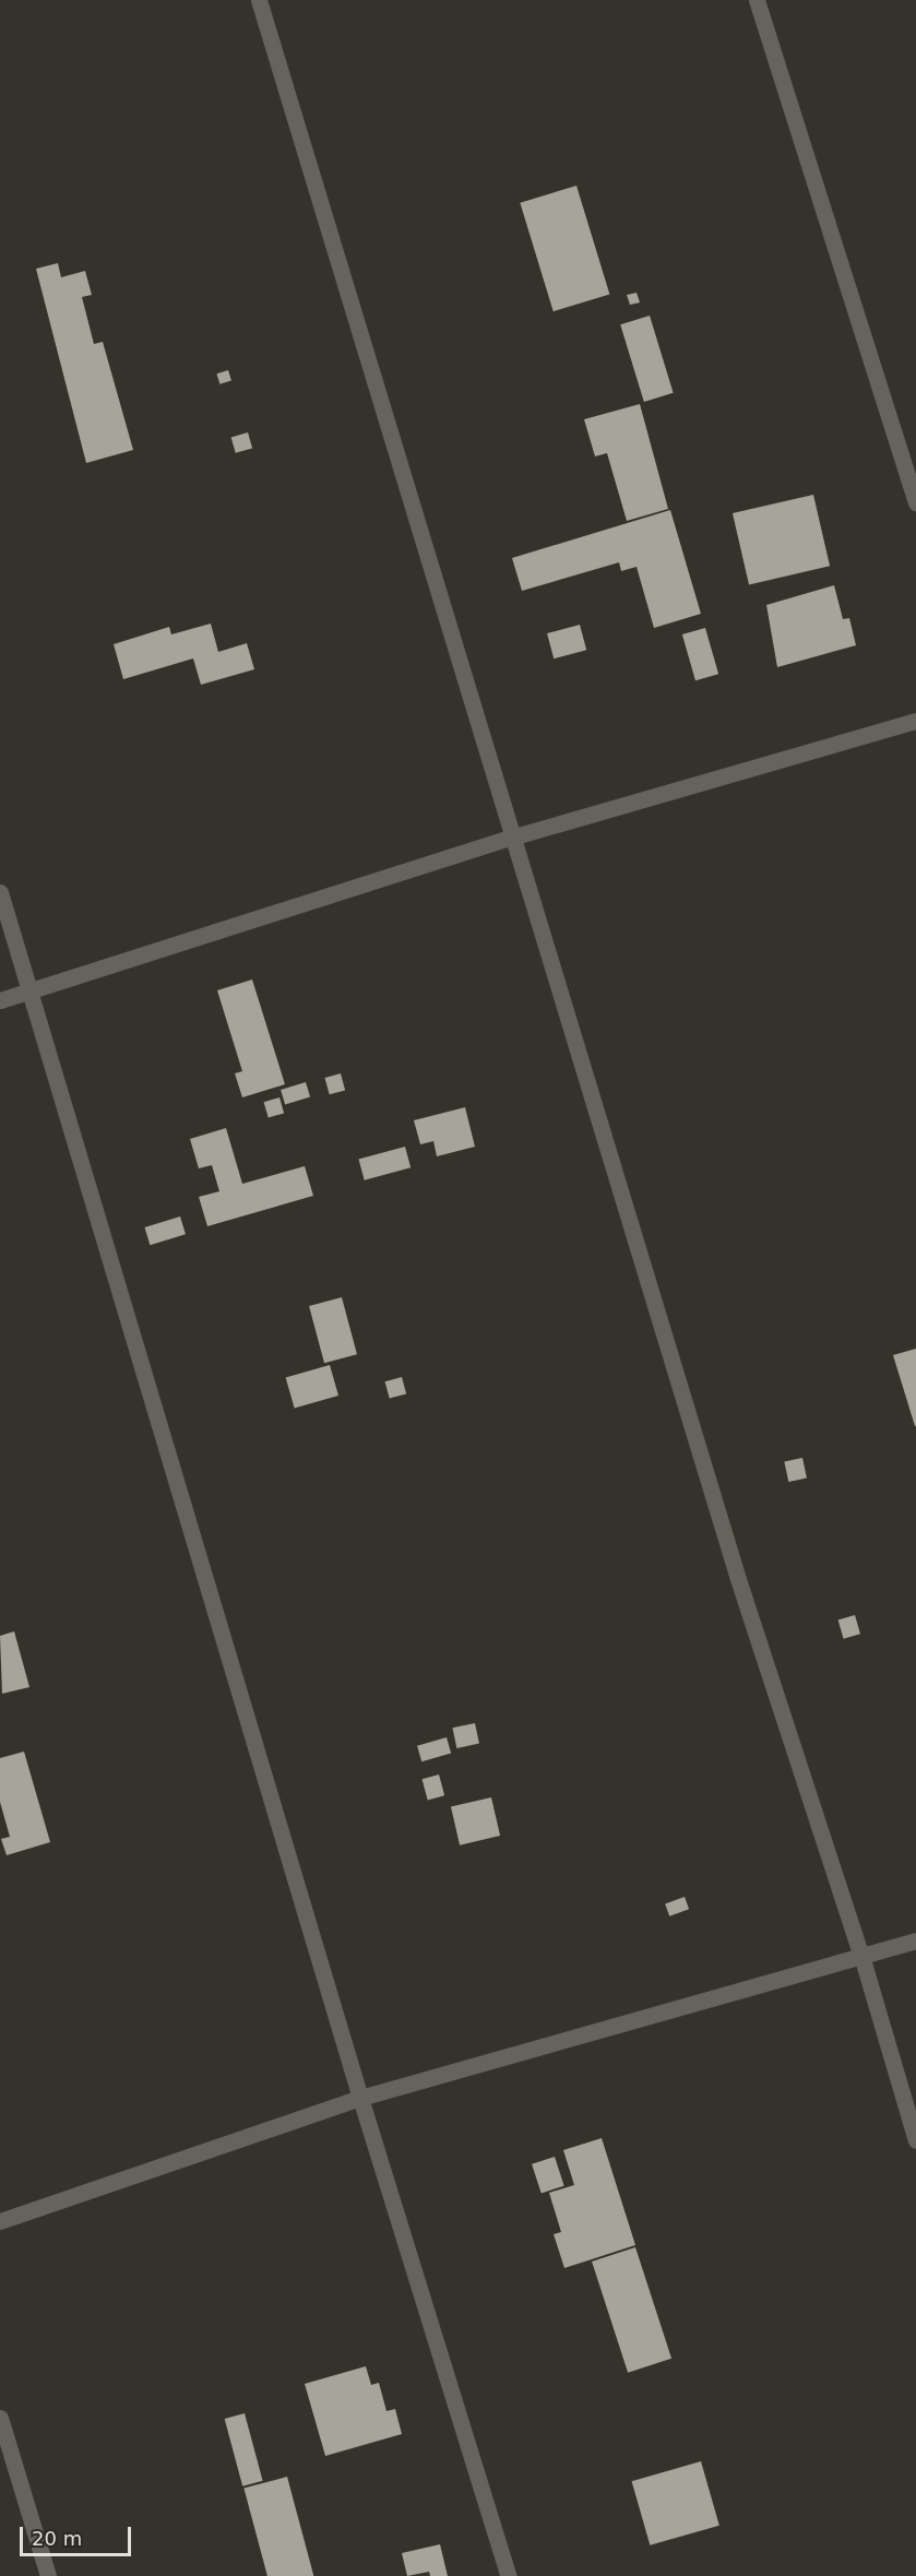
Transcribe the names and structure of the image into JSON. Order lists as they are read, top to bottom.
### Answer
{
  "scale_bar": "20 m"
}
